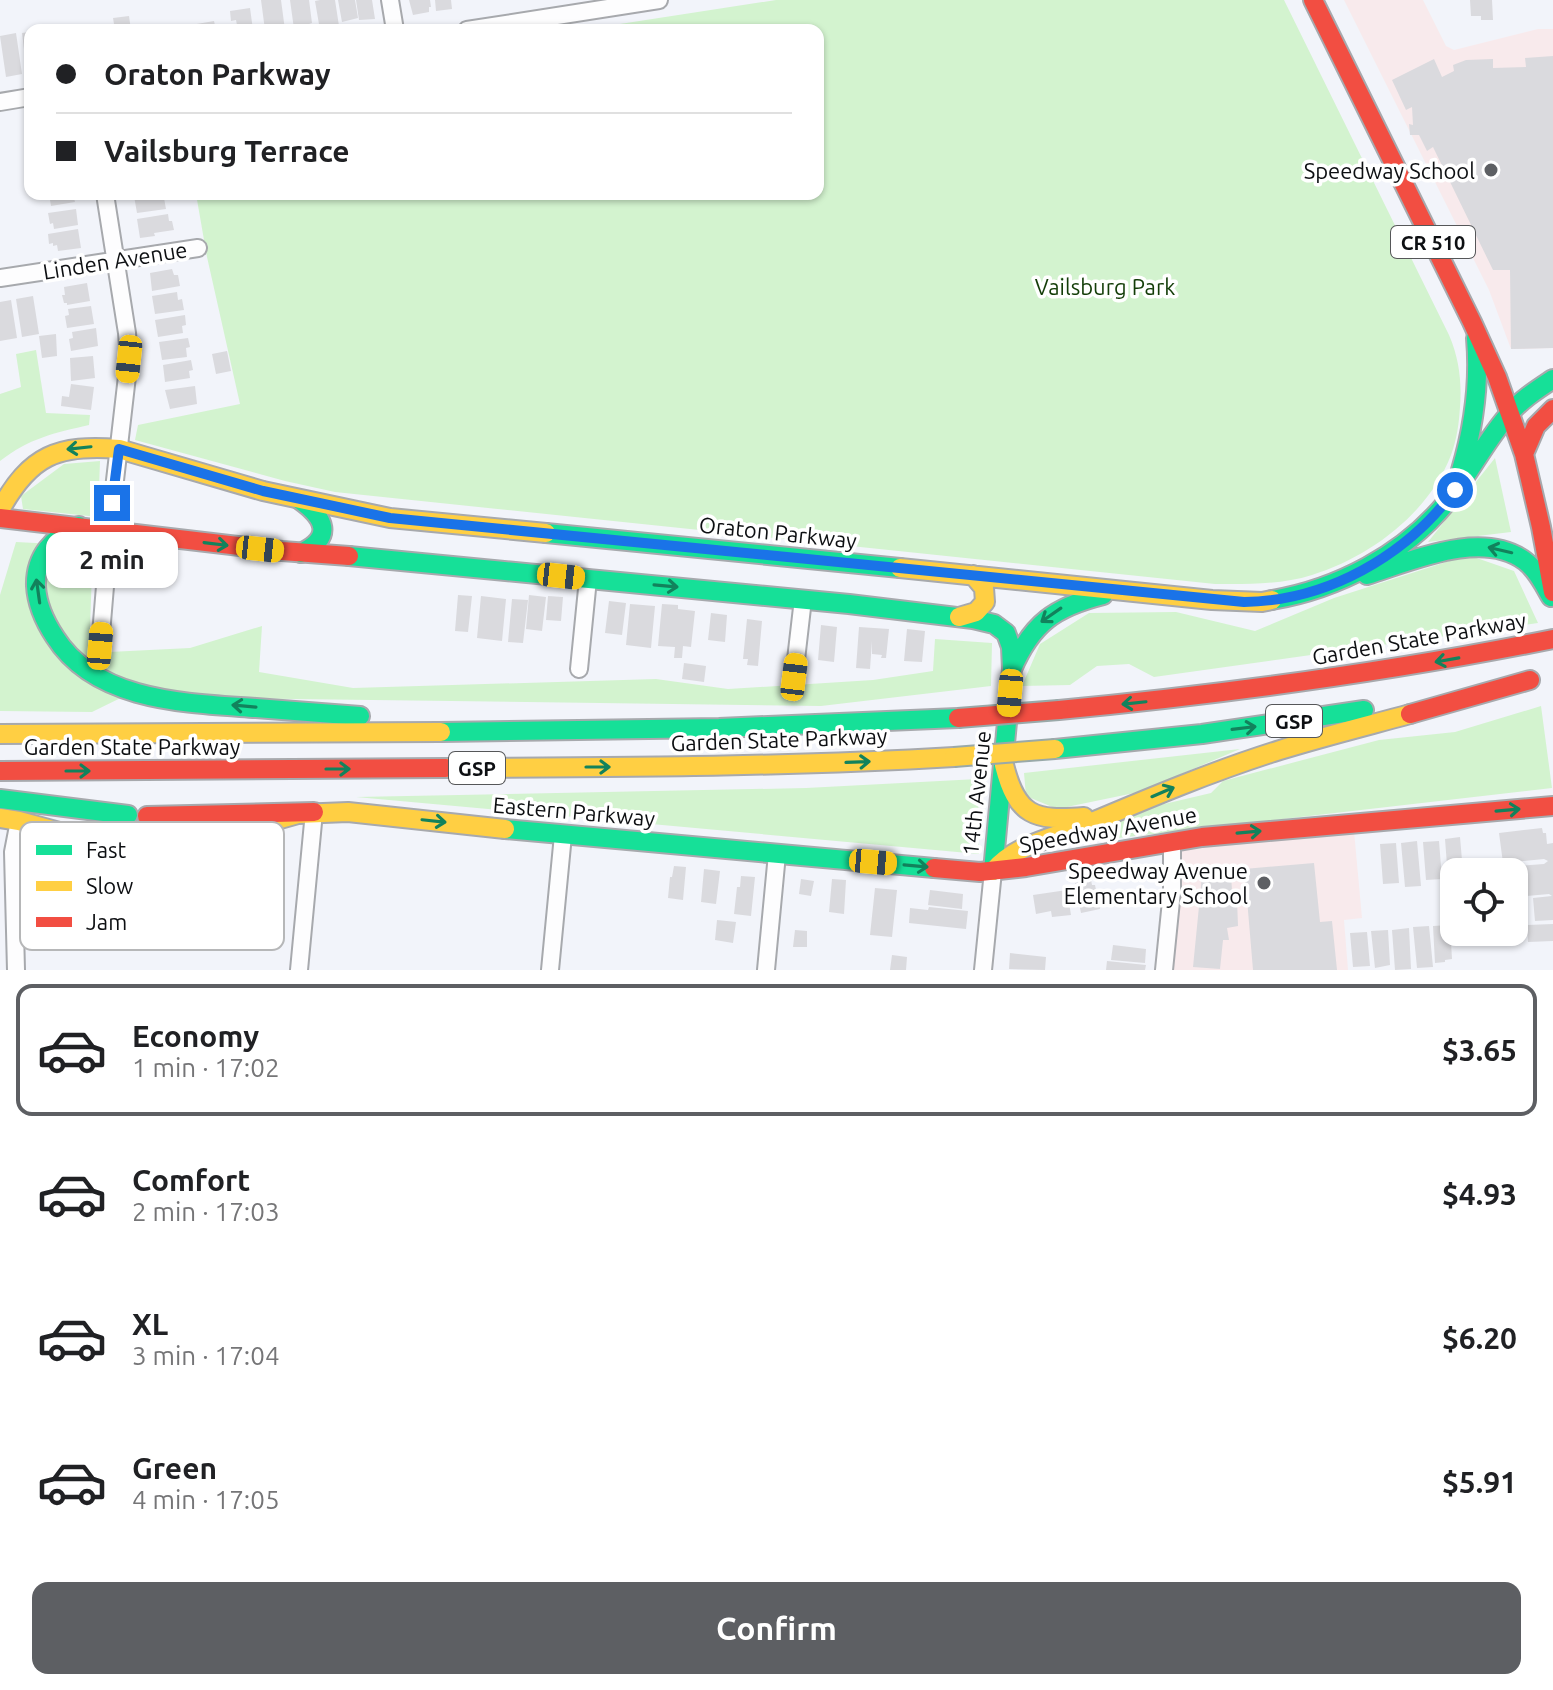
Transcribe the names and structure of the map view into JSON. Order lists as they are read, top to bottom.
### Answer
{
  "streets": {
    "main road": [
      "CR 510",
      "Oraton Parkway",
      "Garden State Parkway",
      "GSP",
      "14th Avenue",
      "Eastern Parkway",
      "Speedway Avenue"
    ],
    "street": ["Linden Avenue"]
  },
  "crossings": [
    ["CR 510", "Oraton Parkway"],
    ["Oraton Parkway", "14th Avenue"],
    ["14th Avenue", "Speedway Avenue"],
    ["Eastern Parkway", "Speedway Avenue"]
  ],
  "one_way": ["Eastern Parkway"],
  "parks": ["Vailsburg Park"],
  "places": ["Speedway School", "Speedway Avenue Elementary School"],
  "legend": ["Fast", "Slow", "Jam"],
  "page": {
    "banner": ["Oraton Parkway", "Vailsburg Terrace"],
    "bubble": "2 min",
    "list": [
      {
        "name": "Economy",
        "note": "1 min · 17:02",
        "value": "$3.65"
      },
      {
        "name": "Comfort",
        "note": "2 min · 17:03",
        "value": "$4.93"
      },
      {
        "name": "XL",
        "note": "3 min · 17:04",
        "value": "$6.20"
      },
      {
        "name": "Green",
        "note": "4 min · 17:05",
        "value": "$5.91"
      }
    ],
    "buttons": "Confirm"
  }
}
